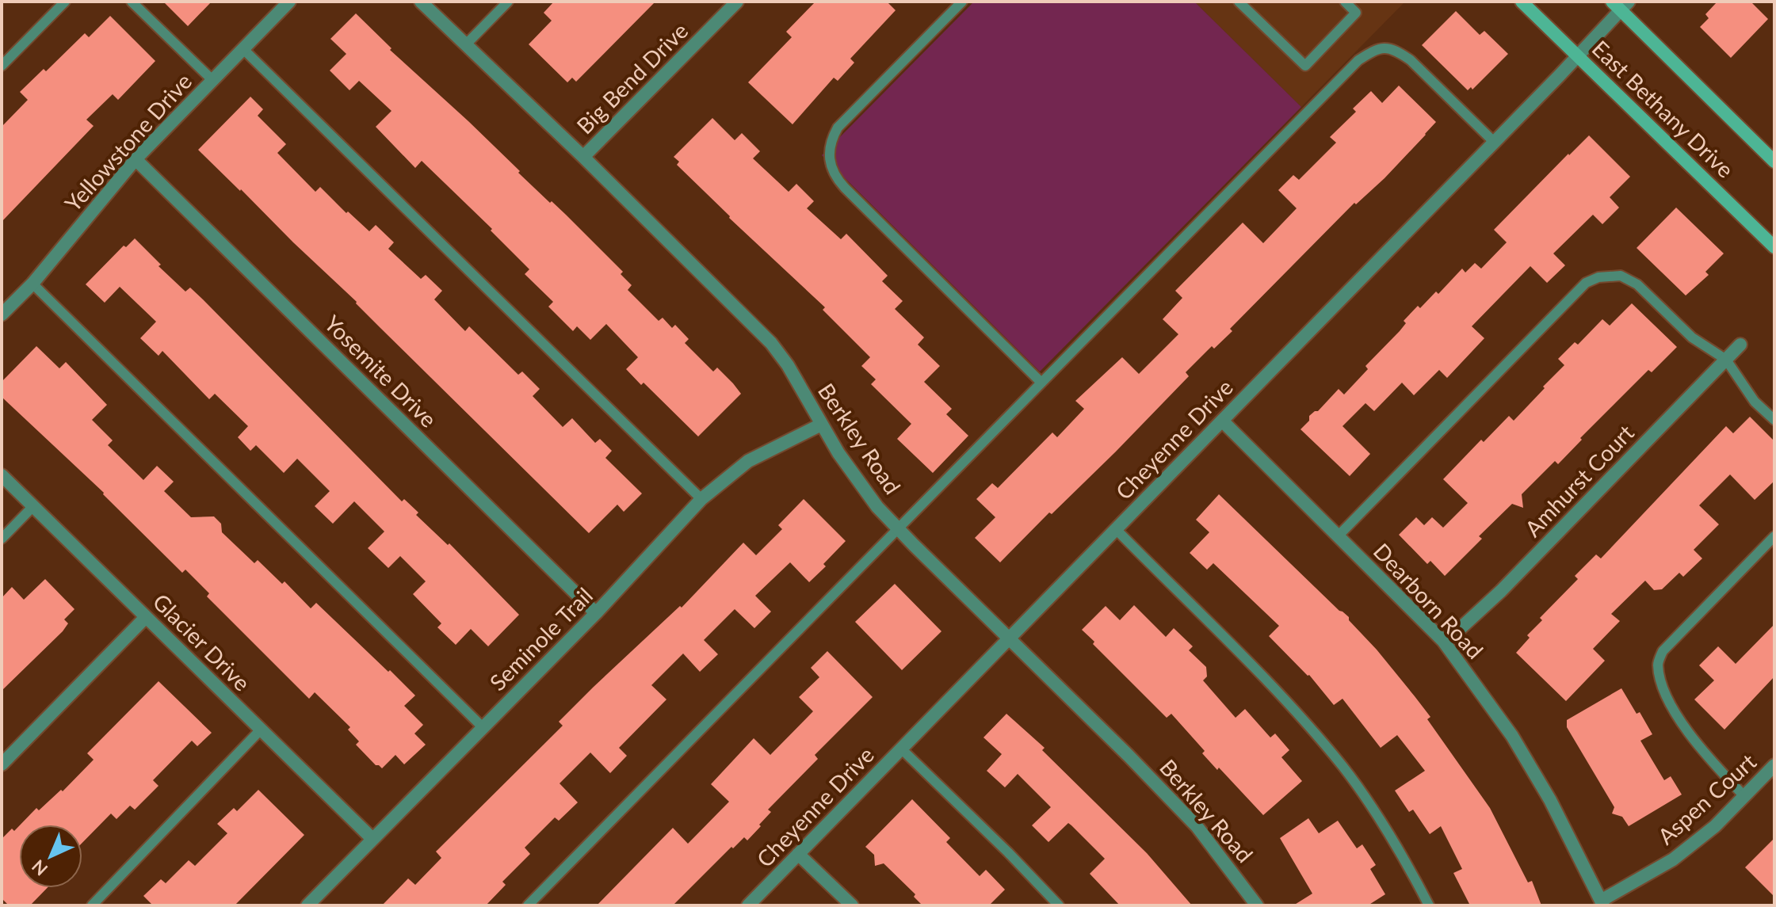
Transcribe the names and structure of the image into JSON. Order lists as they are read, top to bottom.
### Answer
{
  "streets": {
    "main road": ["East Bethany Drive"],
    "street": [
      "Big Bend Drive",
      "Yellowstone Drive",
      "Yosemite Drive",
      "Berkley Road",
      "Cheyenne Drive",
      "Amhurst Court",
      "Dearborn Road",
      "Seminole Trail",
      "Glacier Drive",
      "Aspen Court"
    ]
  },
  "crossings": [
    ["Big Bend Drive", "Berkley Road"],
    ["East Bethany Drive", "Cheyenne Drive"],
    ["Yellowstone Drive", "Yosemite Drive"],
    ["Yosemite Drive", "Seminole Trail"],
    ["Berkley Road", "Cheyenne Drive"],
    ["Berkley Road", "Seminole Trail"],
    ["Cheyenne Drive", "Dearborn Road"],
    ["Amhurst Court", "Dearborn Road"],
    ["Dearborn Road", "Aspen Court"],
    ["Seminole Trail", "Glacier Drive"]
  ],
  "north": "bottom left"
}
